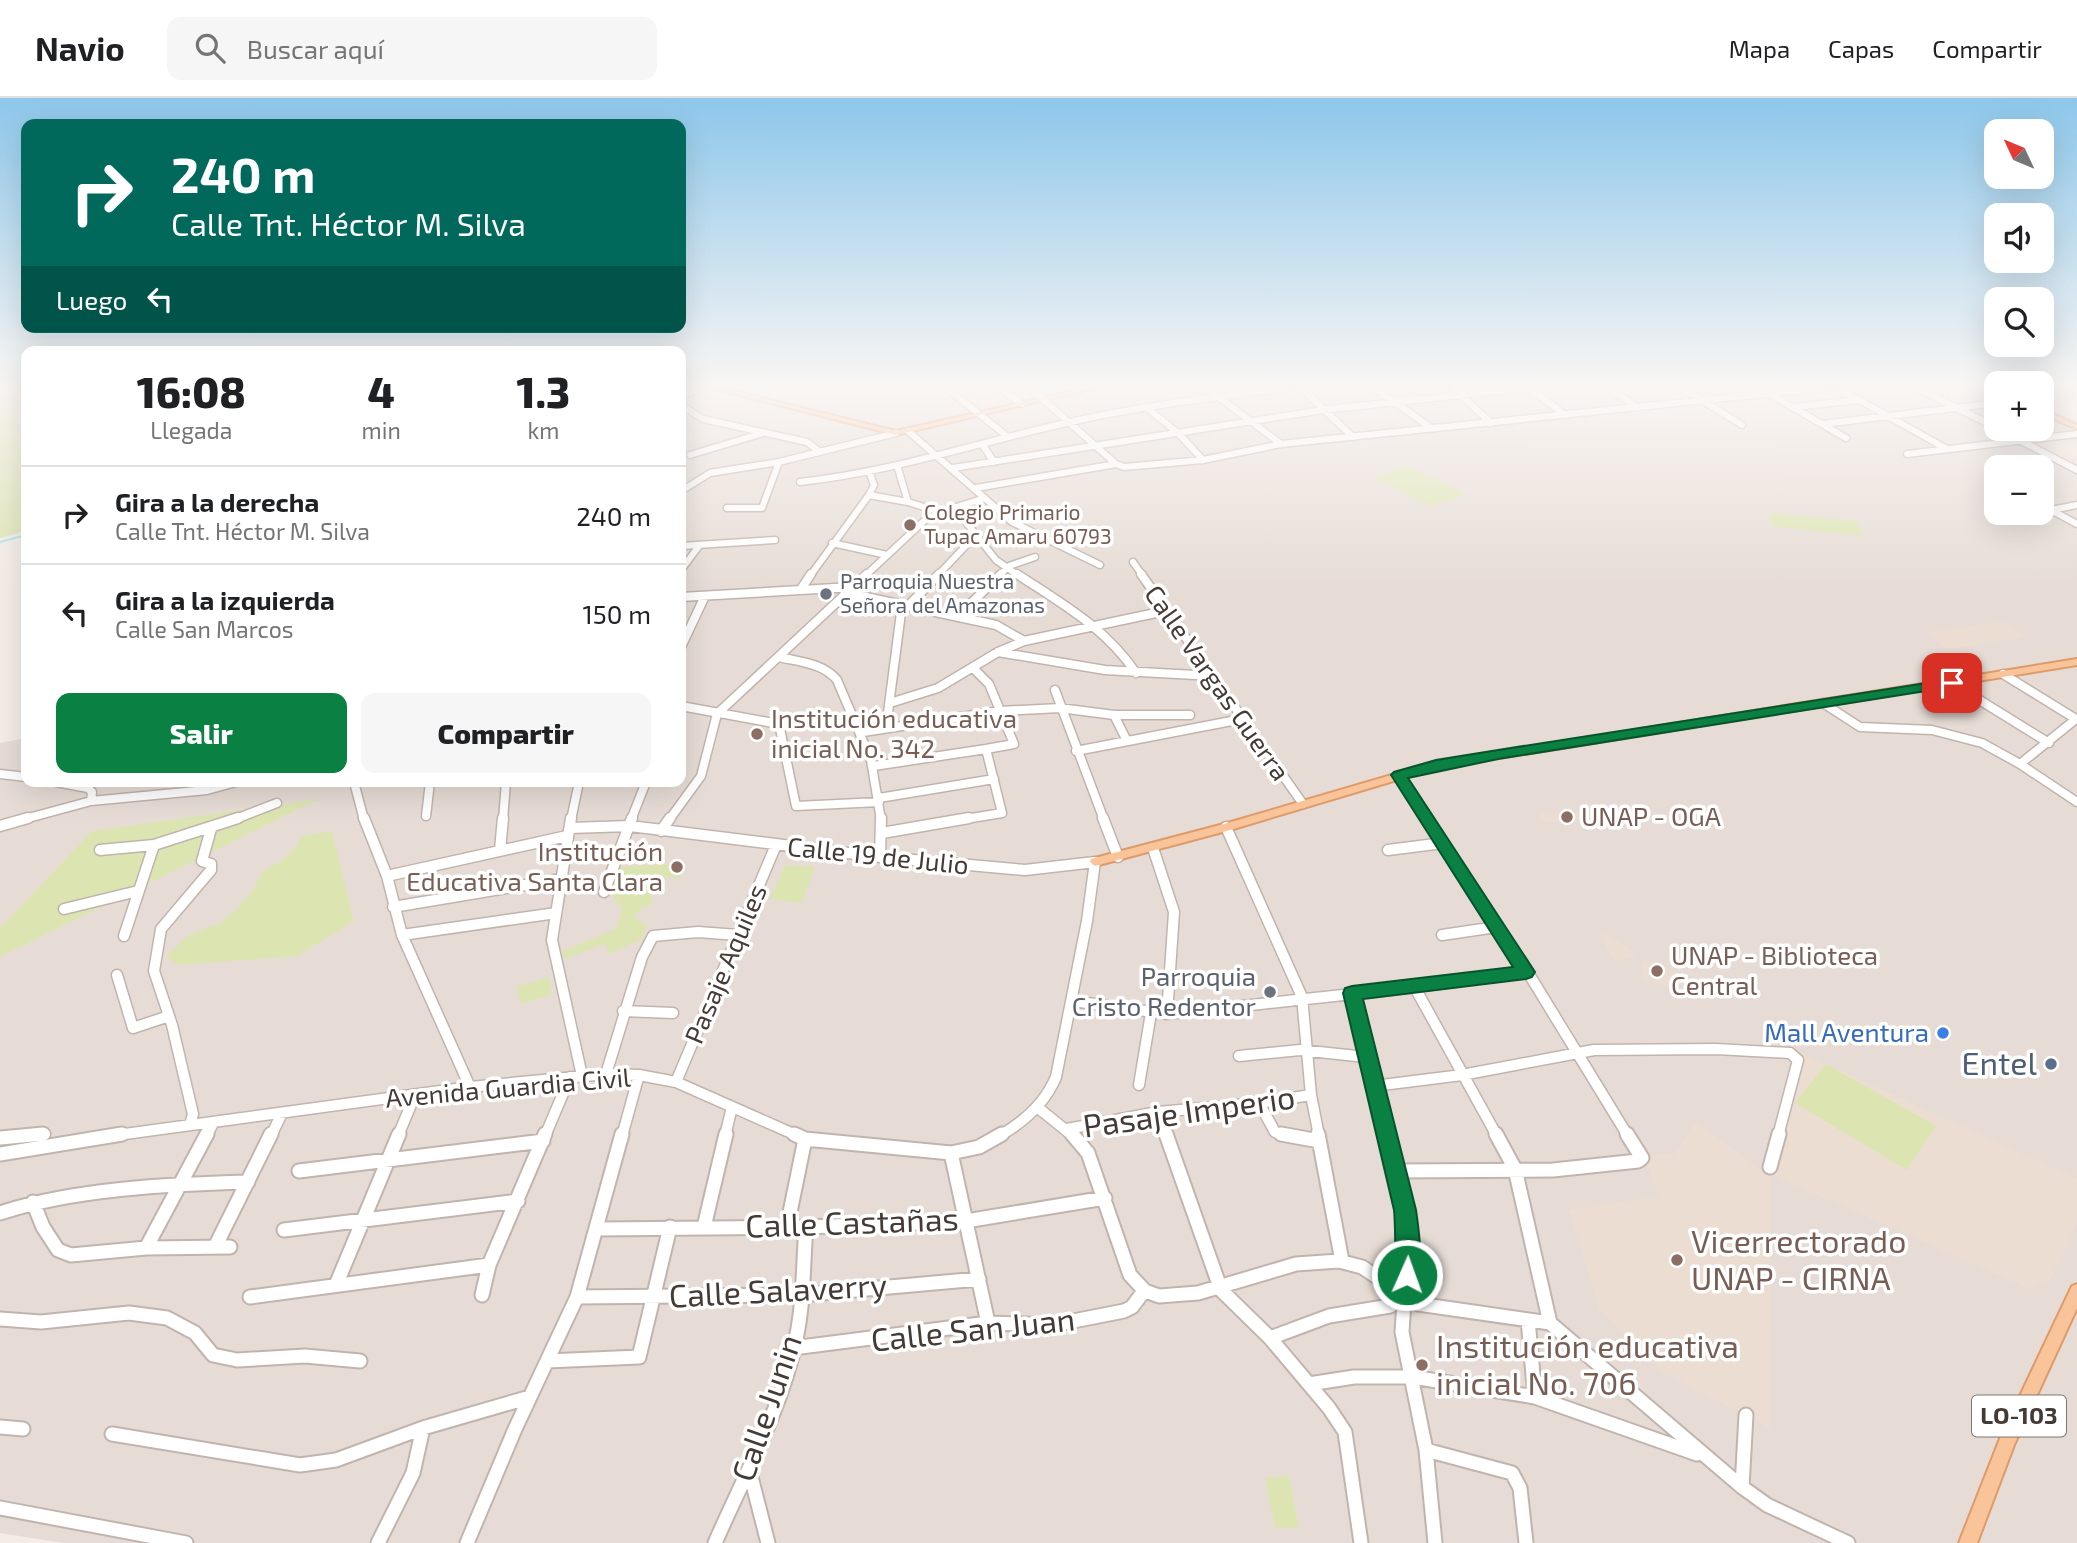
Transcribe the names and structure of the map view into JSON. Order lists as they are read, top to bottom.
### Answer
{
  "streets": {
    "main road": ["LO-103"],
    "street": [
      "Calle Vargas Guerra",
      "Calle 19 de Julio",
      "Pasaje Aquiles",
      "Avenida Guardia Civil",
      "Pasaje Imperio",
      "Calle Castañas",
      "Calle Salaverry",
      "Calle San Juan",
      "Calle Junin"
    ]
  },
  "crossings": [
    ["Calle 19 de Julio", "Pasaje Aquiles"],
    ["Calle 19 de Julio", "Avenida Guardia Civil"],
    ["Pasaje Aquiles", "Avenida Guardia Civil"],
    ["Calle Castañas", "Calle Junin"],
    ["Calle Salaverry", "Calle Junin"],
    ["Calle San Juan", "Calle Junin"]
  ],
  "places": [
    "Colegio Primario Tupac Amaru 60793",
    "Parroquia Nuestra Señora del Amazonas",
    "Institución educativa inicial No. 342",
    "UNAP - OGA",
    "Institución Educativa Santa Clara",
    "UNAP - Biblioteca Central",
    "Parroquia Cristo Redentor",
    "Mall Aventura",
    "Entel",
    "Vicerrectorado UNAP - CIRNA",
    "Institución educativa inicial No. 706"
  ],
  "north": "top left",
  "page": {
    "header": "Navio",
    "search": "Buscar aquí",
    "nav": ["Mapa", "Capas", "Compartir"],
    "map_buttons": ["+", "−"],
    "turn": ["240 m", "Calle Tnt. Héctor M. Silva"],
    "then": "Luego",
    "eta": [
      "16:08",
      "Llegada",
      "4",
      "min",
      "1.3",
      "km"
    ],
    "list": [
      {
        "name": "Gira a la derecha",
        "note": "Calle Tnt. Héctor M. Silva",
        "value": "240 m"
      },
      {
        "name": "Gira a la izquierda",
        "note": "Calle San Marcos",
        "value": "150 m"
      }
    ],
    "buttons": ["Salir", "Compartir"]
  }
}
